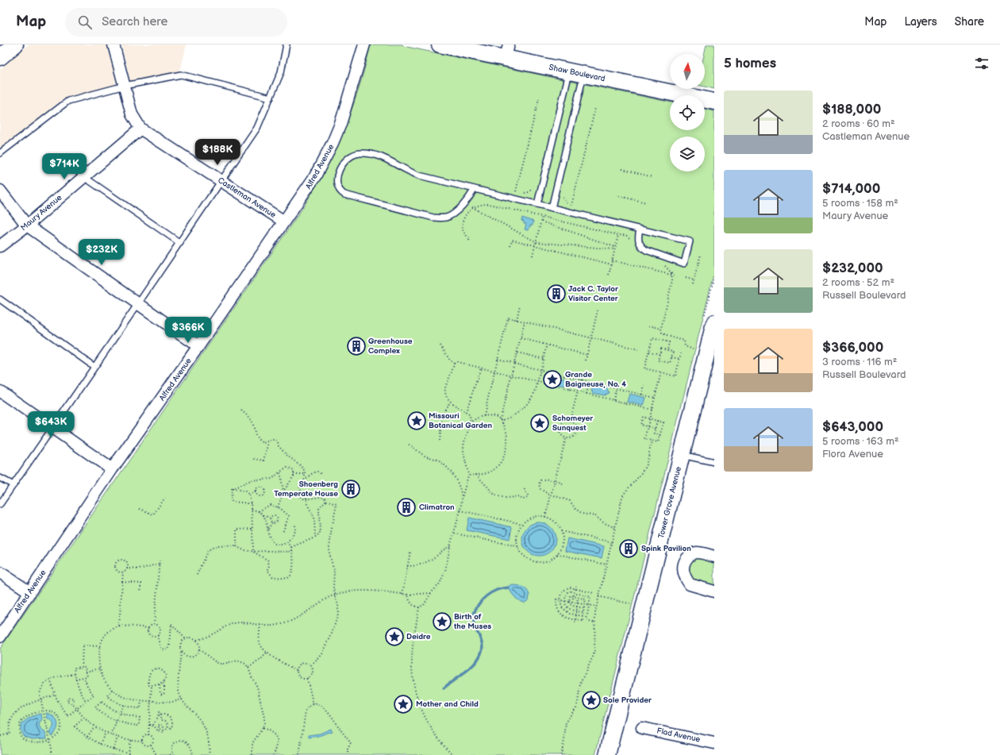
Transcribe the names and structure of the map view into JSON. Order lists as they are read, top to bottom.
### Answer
{
  "streets": {
    "street": [
      "Shaw Boulevard",
      "Alfred Avenue",
      "Castleman Avenue",
      "Maury Avenue",
      "Tower Grove Avenue",
      "Flad Avenue"
    ]
  },
  "crossings": [
    ["Alfred Avenue", "Castleman Avenue"],
    ["Castleman Avenue", "Maury Avenue"]
  ],
  "places": {
    "building": [
      "Jack C. Taylor Visitor Center",
      "Greenhouse Complex",
      "Shoenberg Temperate House",
      "Climatron",
      "Spink Pavilion"
    ],
    "place": [
      "Grande Baigneuse, No. 4",
      "Missouri Botanical Garden",
      "Schomeyer Sunquest",
      "Birth of the Muses",
      "Deidre",
      "Sole Provider",
      "Mother and Child"
    ]
  },
  "north": "top",
  "page": {
    "header": "Map",
    "search": "Search here",
    "nav": ["Map", "Layers", "Share"],
    "heading": "5 homes",
    "list": [
      {
        "name": "$188,000",
        "note": "2 rooms · 60 m² · Castleman Avenue"
      },
      {
        "name": "$714,000",
        "note": "5 rooms · 158 m² · Maury Avenue"
      },
      {
        "name": "$232,000",
        "note": "2 rooms · 52 m² · Russell Boulevard"
      },
      {
        "name": "$366,000",
        "note": "3 rooms · 116 m² · Russell Boulevard"
      },
      {
        "name": "$643,000",
        "note": "5 rooms · 163 m² · Flora Avenue"
      }
    ],
    "price": [
      "$188K",
      "$714K",
      "$232K",
      "$366K",
      "$643K"
    ]
  }
}
